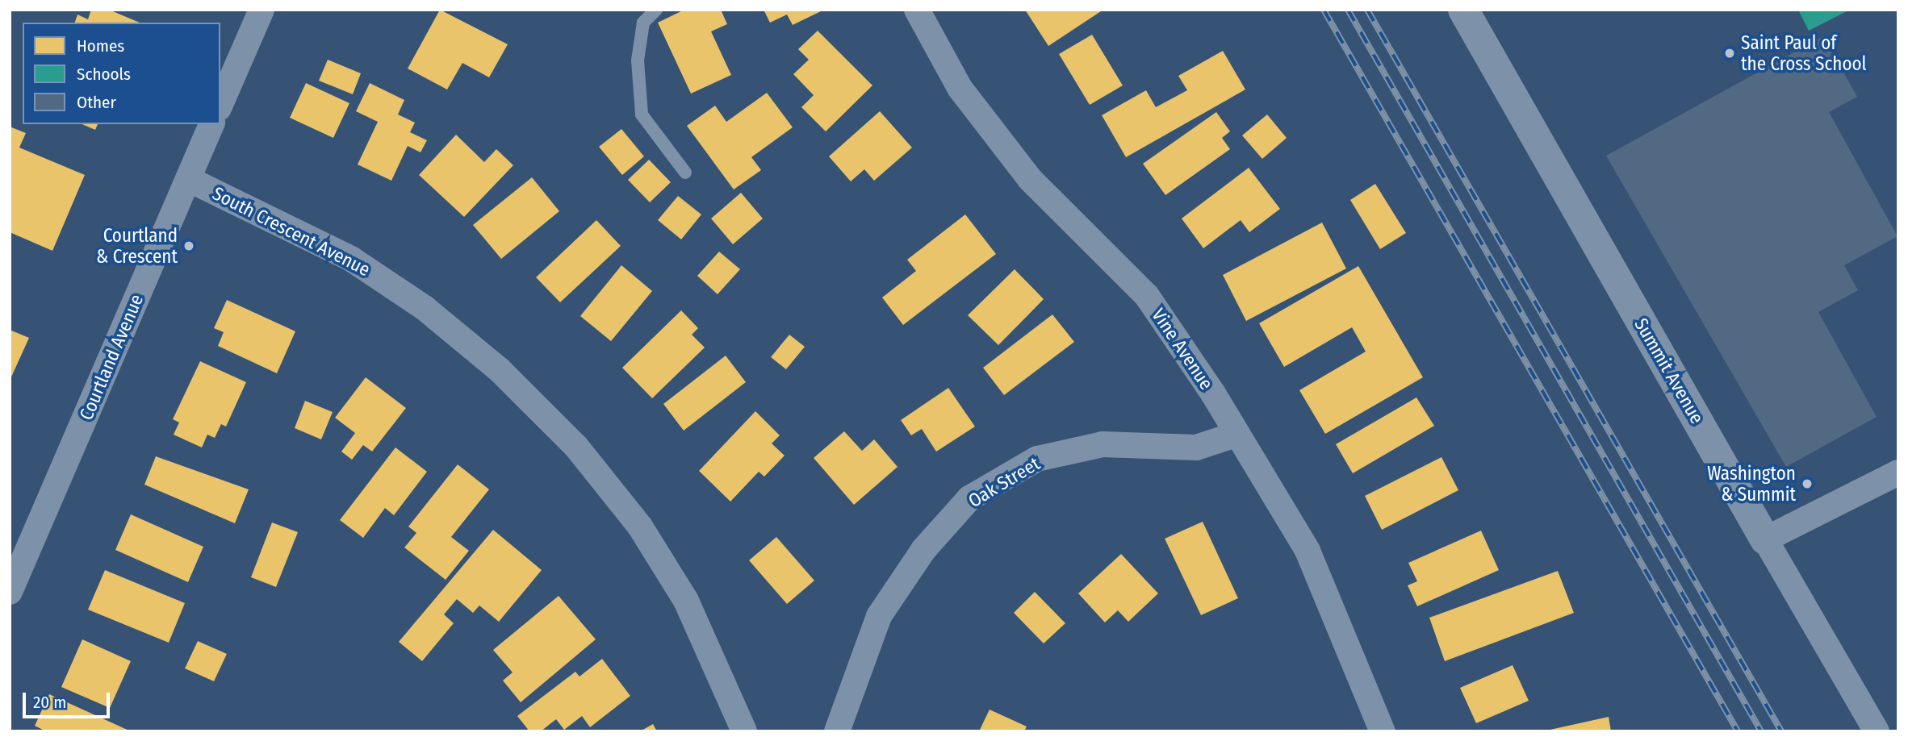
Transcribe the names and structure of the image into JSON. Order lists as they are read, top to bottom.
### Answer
{
  "streets": {
    "street": [
      "South Crescent Avenue",
      "Vine Avenue",
      "Courtland Avenue",
      "Summit Avenue",
      "Oak Street"
    ]
  },
  "crossings": [
    ["South Crescent Avenue", "Courtland Avenue"],
    ["Vine Avenue", "Oak Street"]
  ],
  "places": ["Saint Paul of the Cross School", "Courtland & Crescent", "Washington & Summit"],
  "legend": ["Homes", "Schools", "Other"],
  "scale_bar": "20 m"
}
